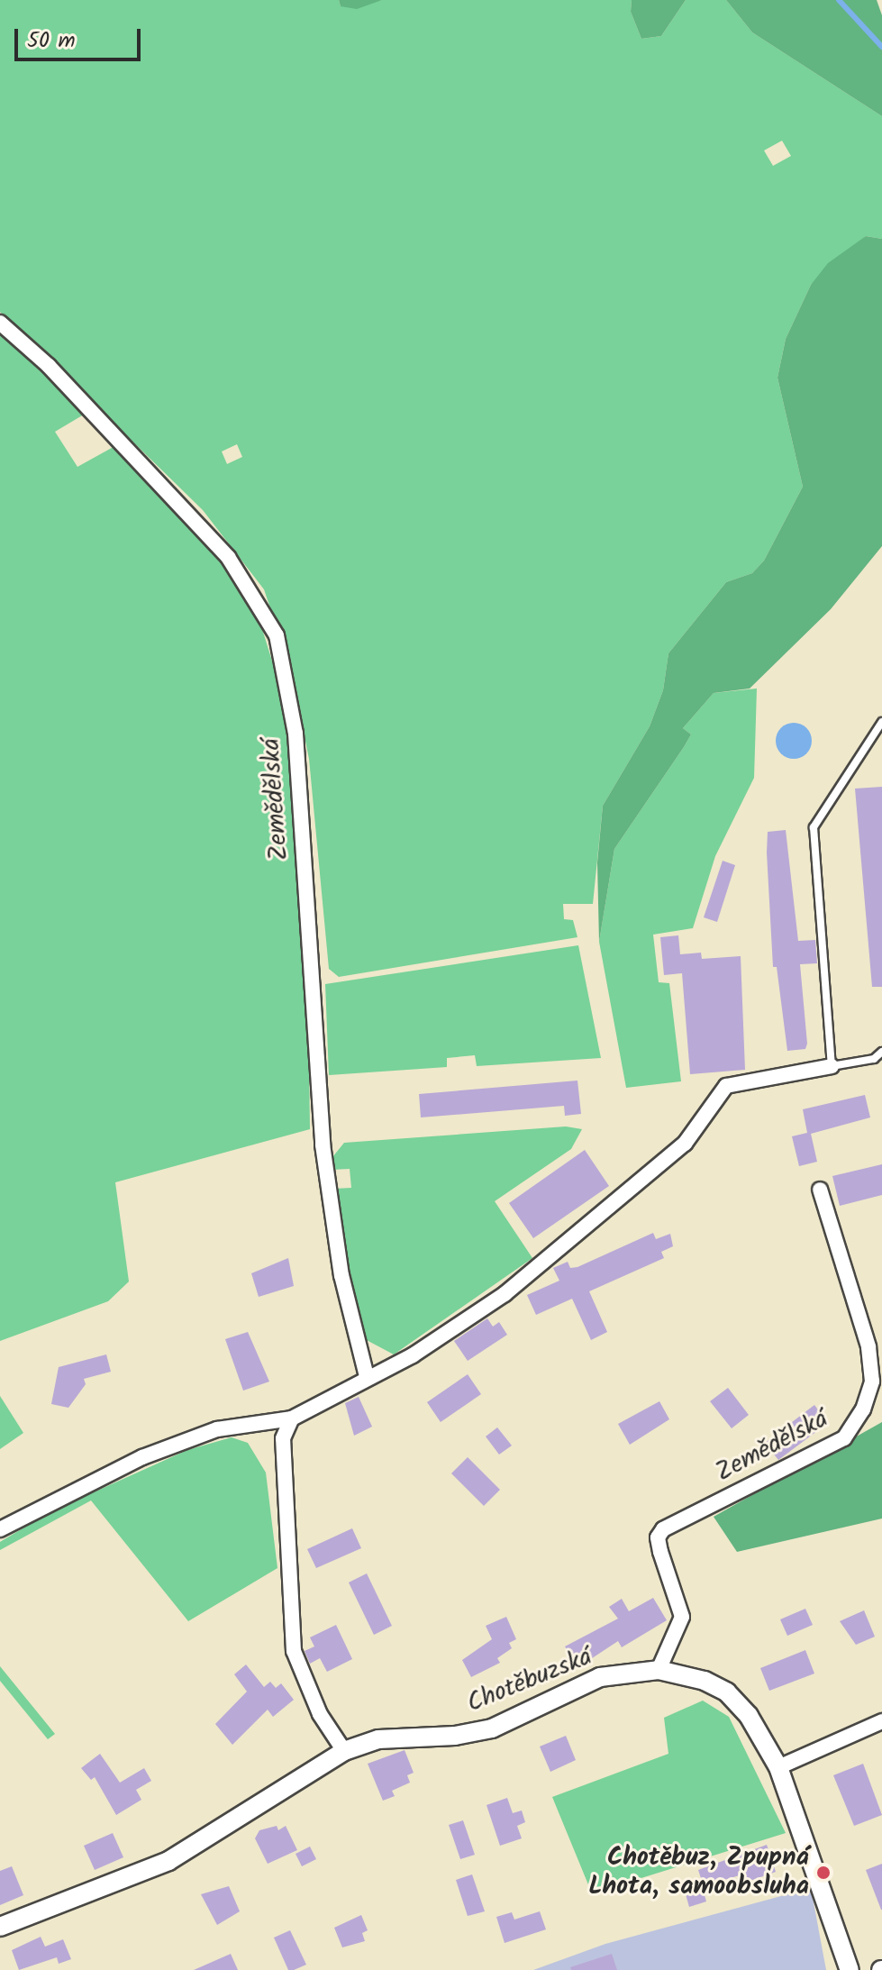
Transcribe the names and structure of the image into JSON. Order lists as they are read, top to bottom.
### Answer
{
  "streets": {
    "street": ["Zemědělská", "Chotěbuzská"]
  },
  "crossings": [
    ["Zemědělská", "Chotěbuzská"]
  ],
  "places": ["Chotěbuz, Zpupná Lhota, samoobsluha"],
  "scale_bar": "50 m"
}
